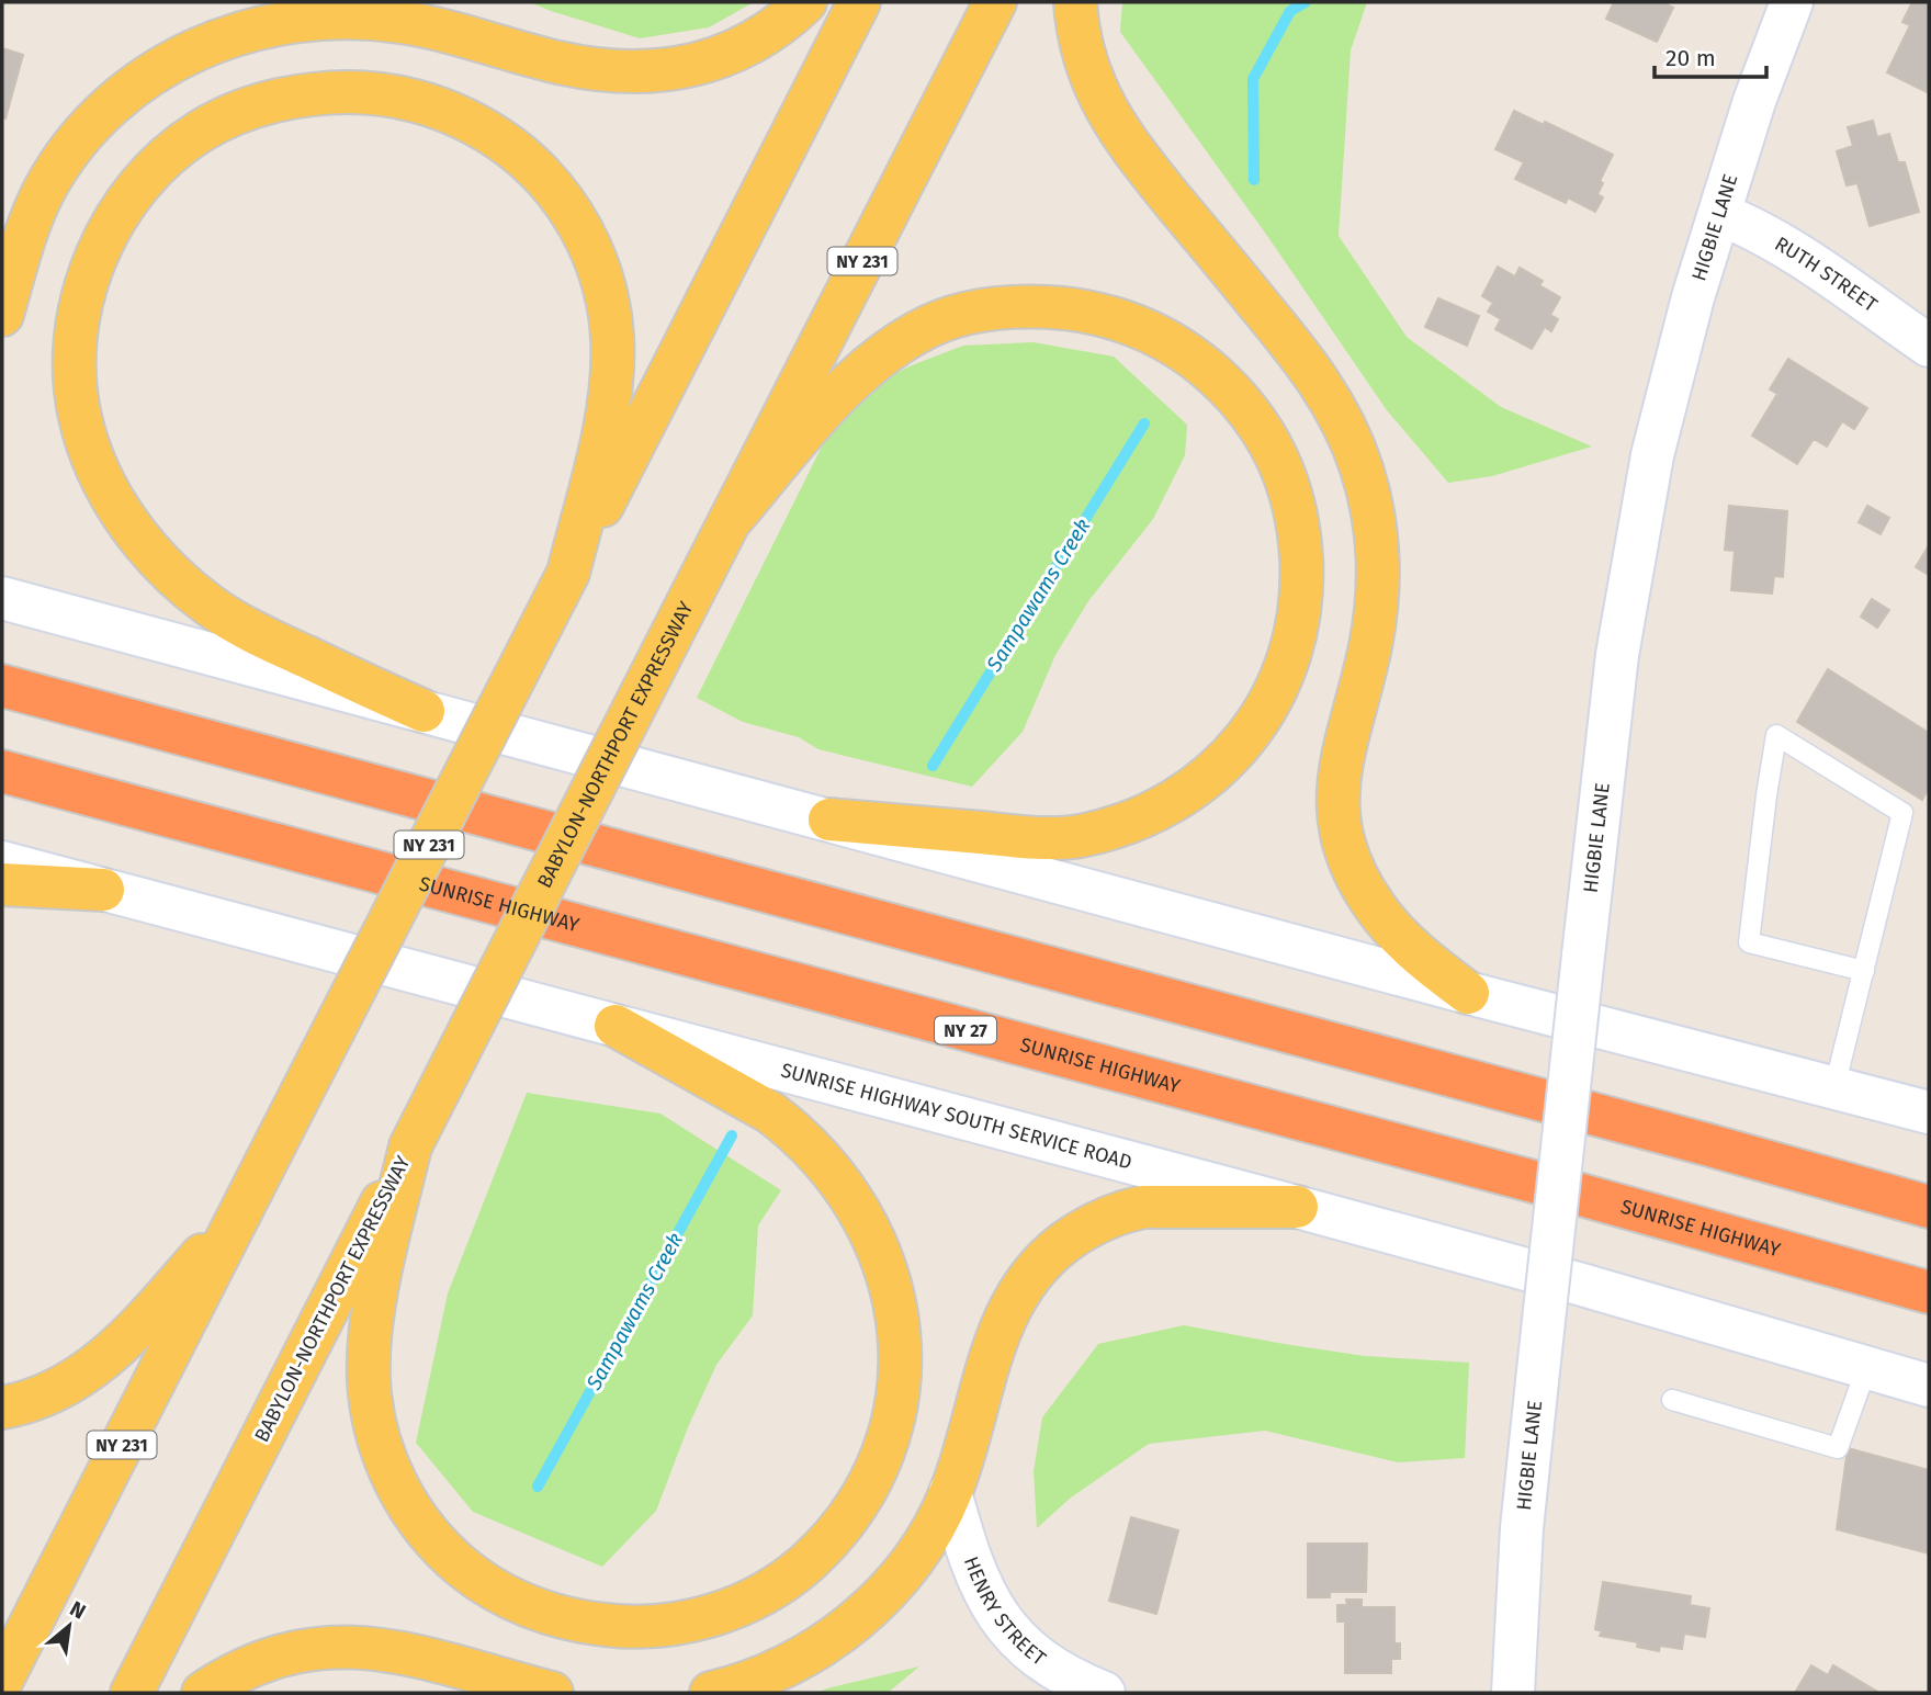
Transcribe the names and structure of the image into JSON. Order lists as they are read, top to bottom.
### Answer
{
  "streets": {
    "highway": ["SUNRISE HIGHWAY", "NY 27"],
    "main road": [
      "HIGBIE LANE",
      "NY 231",
      "RUTH STREET",
      "BABYLON-NORTHPORT EXPRESSWAY",
      "SUNRISE HIGHWAY SOUTH SERVICE ROAD",
      "HENRY STREET"
    ]
  },
  "crossings": [
    ["HIGBIE LANE", "RUTH STREET"]
  ],
  "water": ["Sampawams Creek"],
  "scale_bar": "20 m",
  "north": "top right"
}
